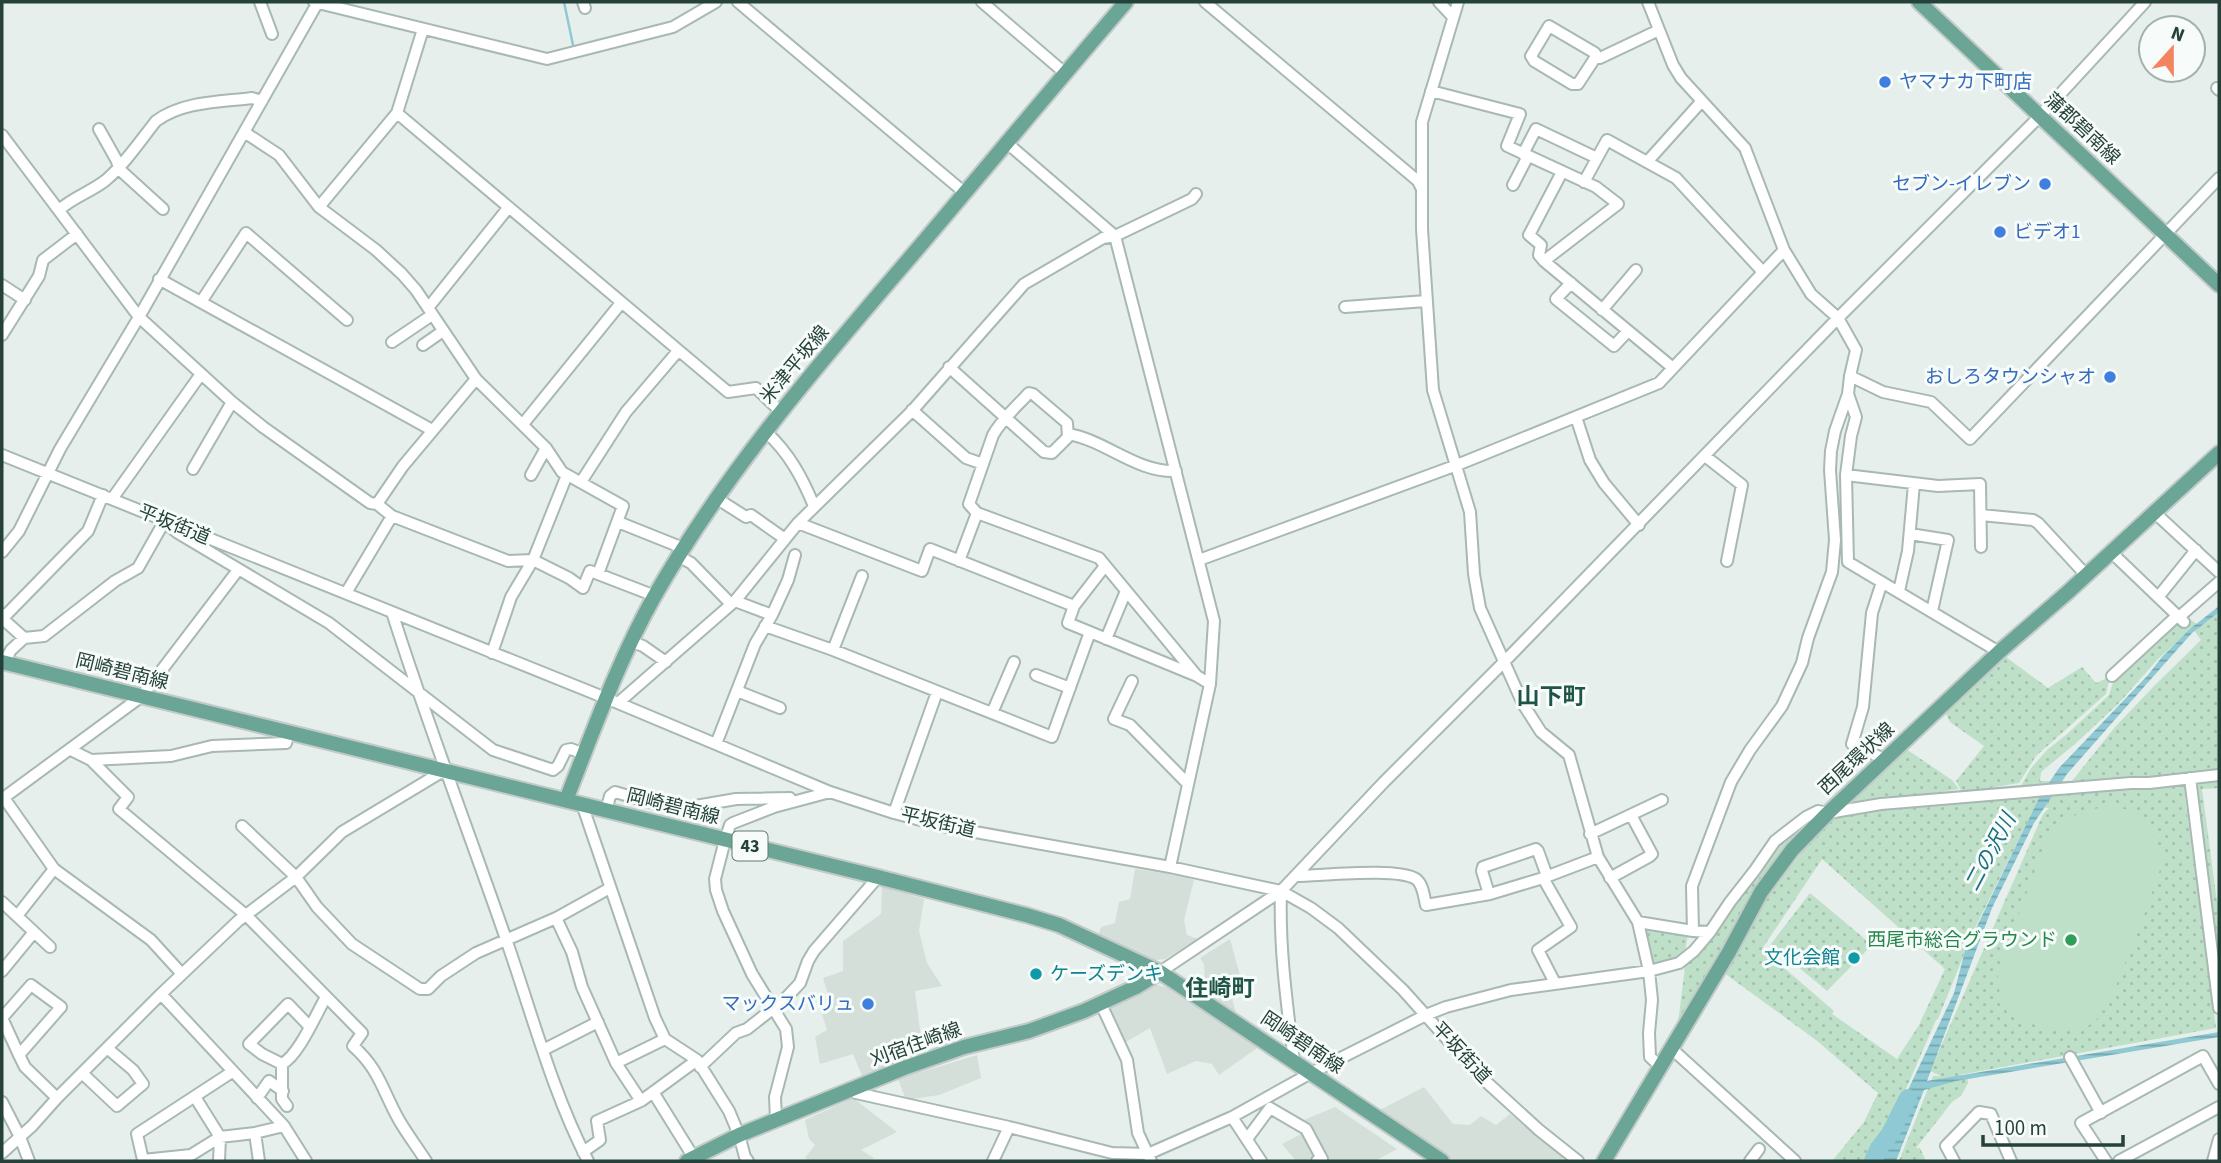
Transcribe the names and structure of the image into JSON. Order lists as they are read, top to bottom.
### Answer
{
  "streets": {
    "main road": [
      "蒲郡碧南線",
      "米津平坂線",
      "岡崎碧南線",
      "西尾環状線",
      "43",
      "刈宿住崎線"
    ],
    "street": ["平坂街道"]
  },
  "crossings": [
    ["米津平坂線", "平坂街道"],
    ["米津平坂線", "岡崎碧南線"],
    ["岡崎碧南線", "刈宿住崎線"]
  ],
  "districts": ["山下町", "住崎町"],
  "water": ["二の沢川"],
  "places": [
    "ヤマナカ下町店",
    "セブン-イレブン",
    "ビデオ1",
    "おしろタウンシャオ",
    "西尾市総合グラウンド",
    "文化会館",
    "ケーズデンキ",
    "マックスバリュ"
  ],
  "scale_bar": "100 m",
  "north": "top"
}
